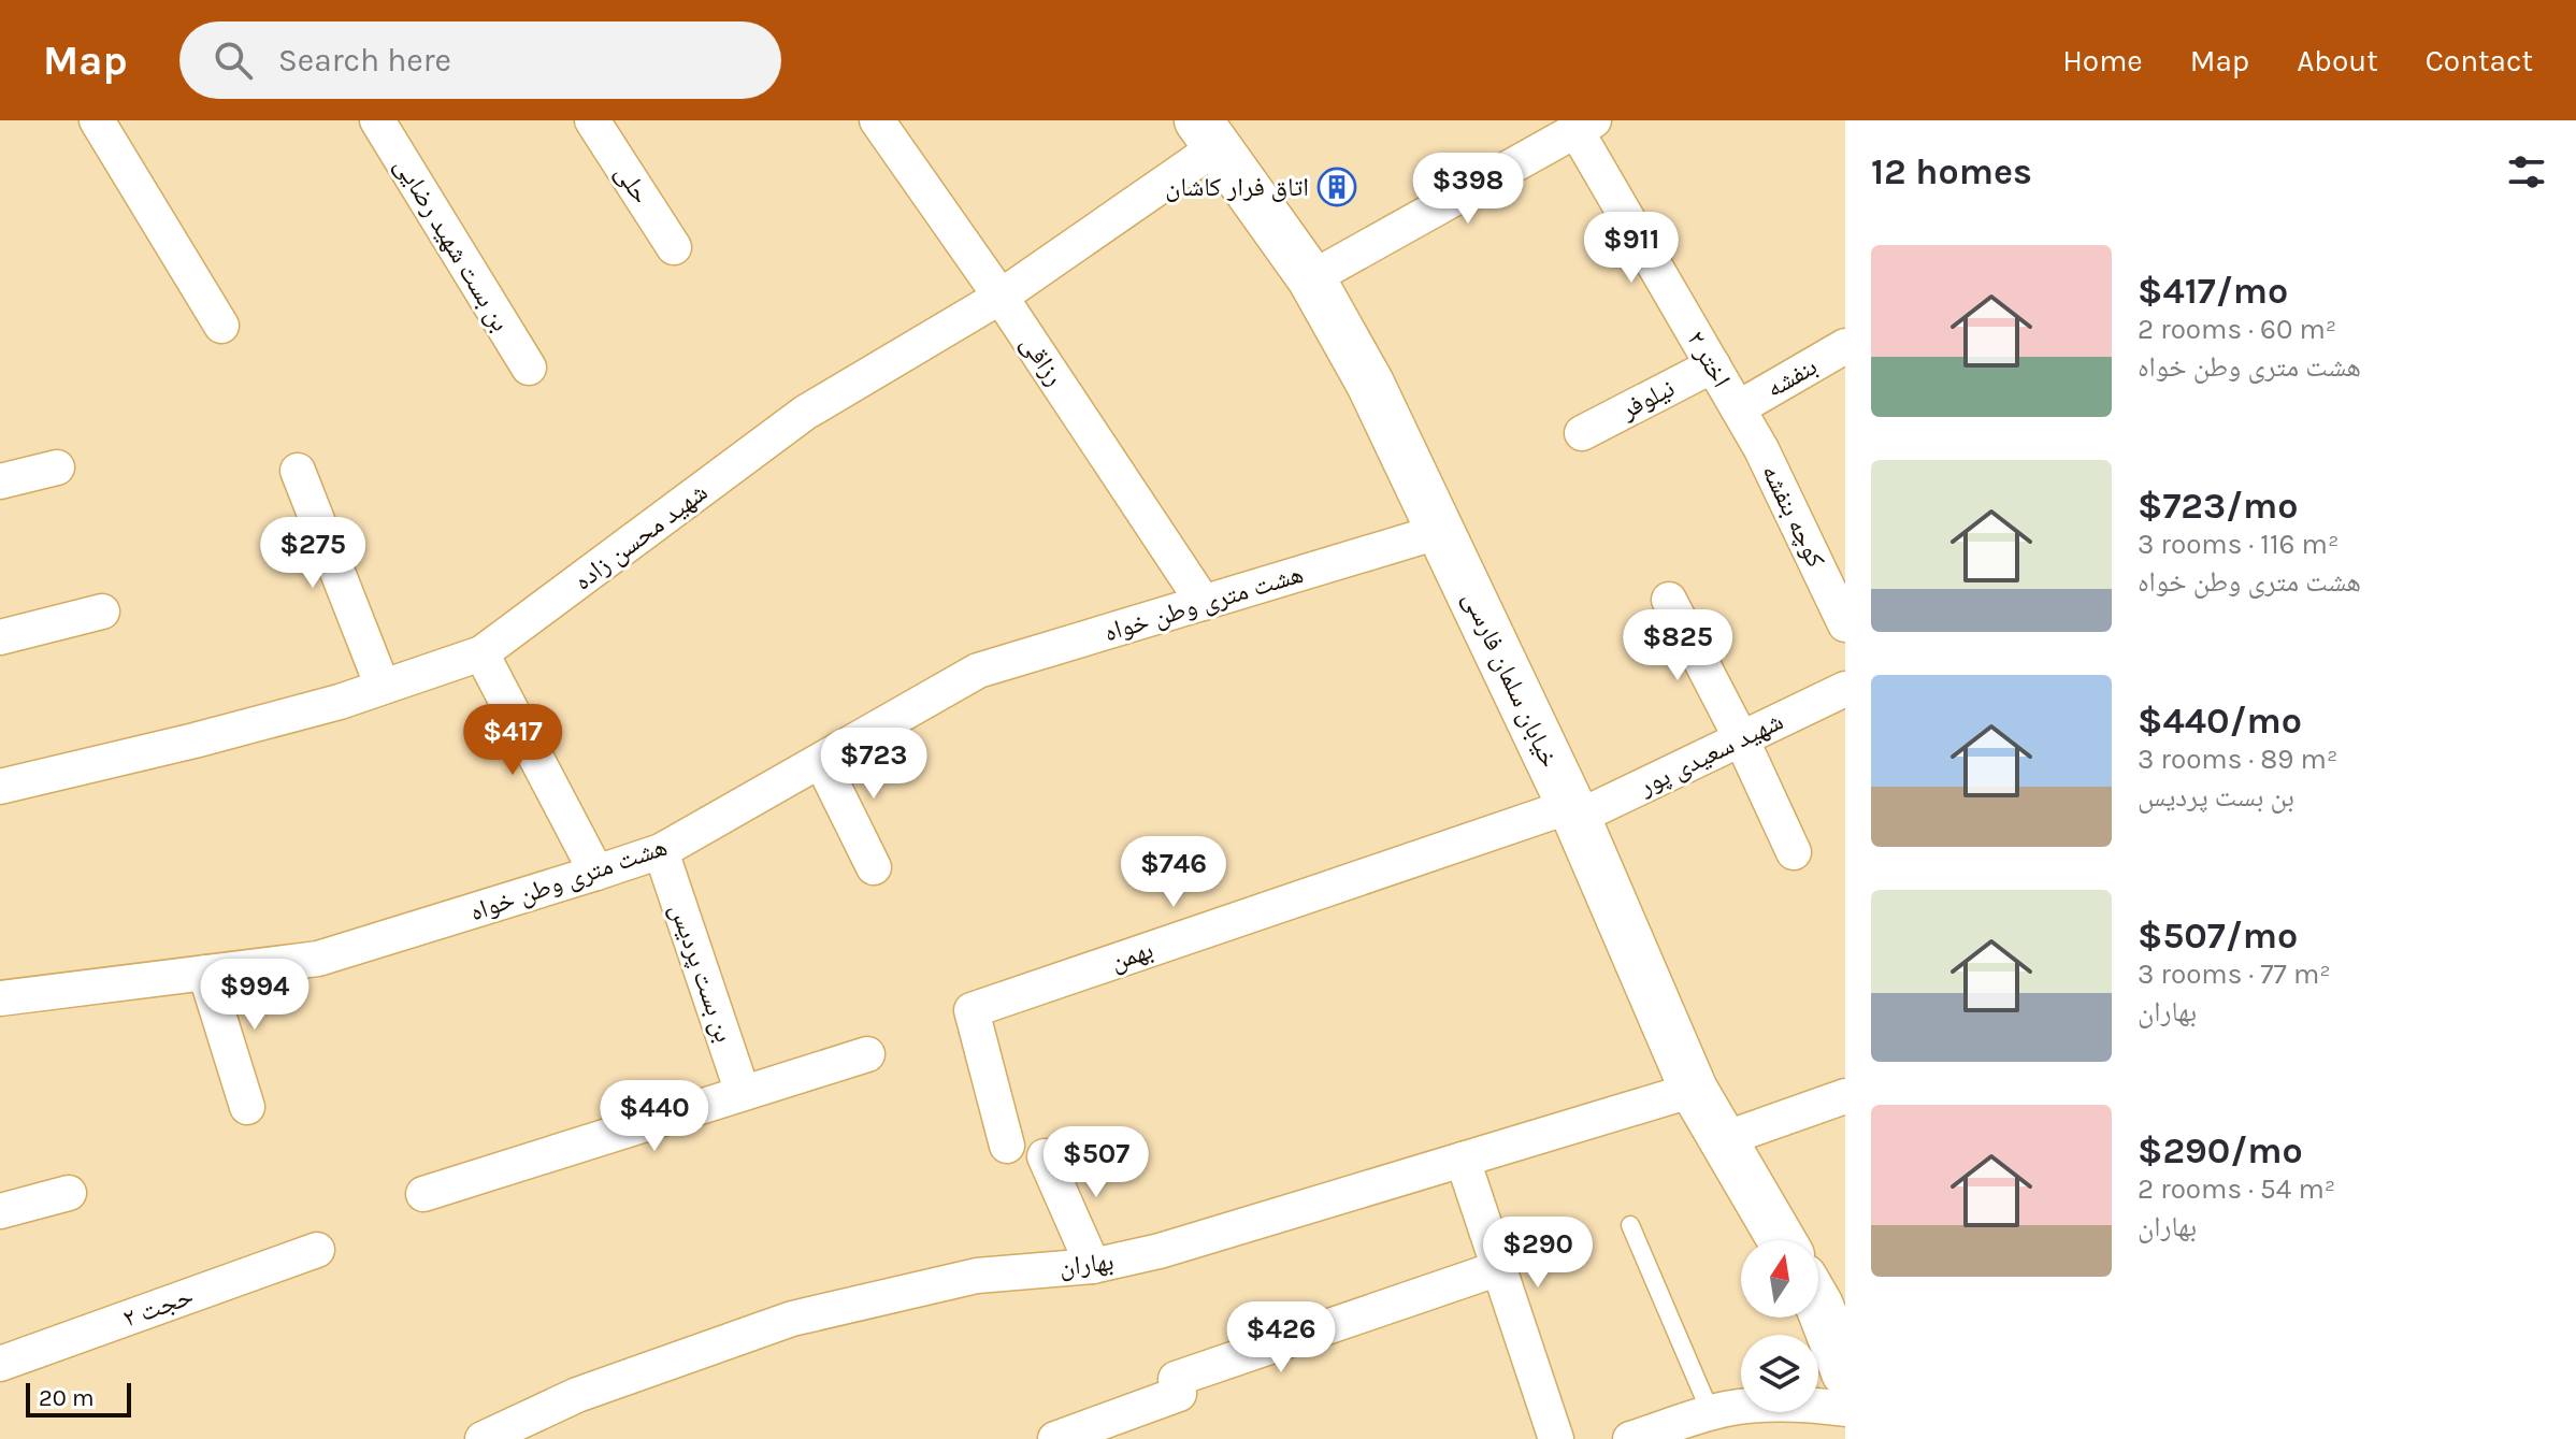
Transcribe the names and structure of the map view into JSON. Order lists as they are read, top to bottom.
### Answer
{
  "streets": {
    "main road": ["خیابان سلمان فارسی"],
    "street": [
      "حلی",
      "بن بست شهید رضایی",
      "اختر ۲",
      "رزاقی",
      "بنفشه",
      "نیلوفر",
      "کوچه بنفشه",
      "شهید محسن زاده",
      "هشت متری وطن خواه",
      "شهید سعیدی پور",
      "بهمن",
      "بن بست پردیس",
      "بهاران",
      "حجت ۲"
    ]
  },
  "crossings": [
    ["اختر ۲", "بنفشه"],
    ["اختر ۲", "نیلوفر"],
    ["اختر ۲", "کوچه بنفشه"],
    ["رزاقی", "شهید محسن زاده"],
    ["رزاقی", "هشت متری وطن خواه"],
    ["بنفشه", "کوچه بنفشه"],
    ["شهید محسن زاده", "خیابان سلمان فارسی"],
    ["هشت متری وطن خواه", "خیابان سلمان فارسی"],
    ["هشت متری وطن خواه", "بن بست پردیس"],
    ["خیابان سلمان فارسی", "شهید سعیدی پور"],
    ["خیابان سلمان فارسی", "بهمن"],
    ["خیابان سلمان فارسی", "بهاران"],
    ["شهید سعیدی پور", "بهمن"]
  ],
  "places": {
    "building": ["اتاق فرار کاشان"]
  },
  "scale_bar": "20 m",
  "north": "top",
  "page": {
    "header": "Map",
    "search": "Search here",
    "nav": [
      "Home",
      "Map",
      "About",
      "Contact"
    ],
    "heading": "12 homes",
    "price": [
      "$398",
      "$911",
      "$275",
      "$825",
      "$417",
      "$723",
      "$746",
      "$994",
      "$440",
      "$507",
      "$290",
      "$426"
    ],
    "list": [
      {
        "name": "$417/mo",
        "note": "2 rooms · 60 m² · هشت متری وطن خواه"
      },
      {
        "name": "$723/mo",
        "note": "3 rooms · 116 m² · هشت متری وطن خواه"
      },
      {
        "name": "$440/mo",
        "note": "3 rooms · 89 m² · بن بست پردیس"
      },
      {
        "name": "$507/mo",
        "note": "3 rooms · 77 m² · بهاران"
      },
      {
        "name": "$290/mo",
        "note": "2 rooms · 54 m² · بهاران"
      }
    ],
    "scale": "20 m"
  }
}
